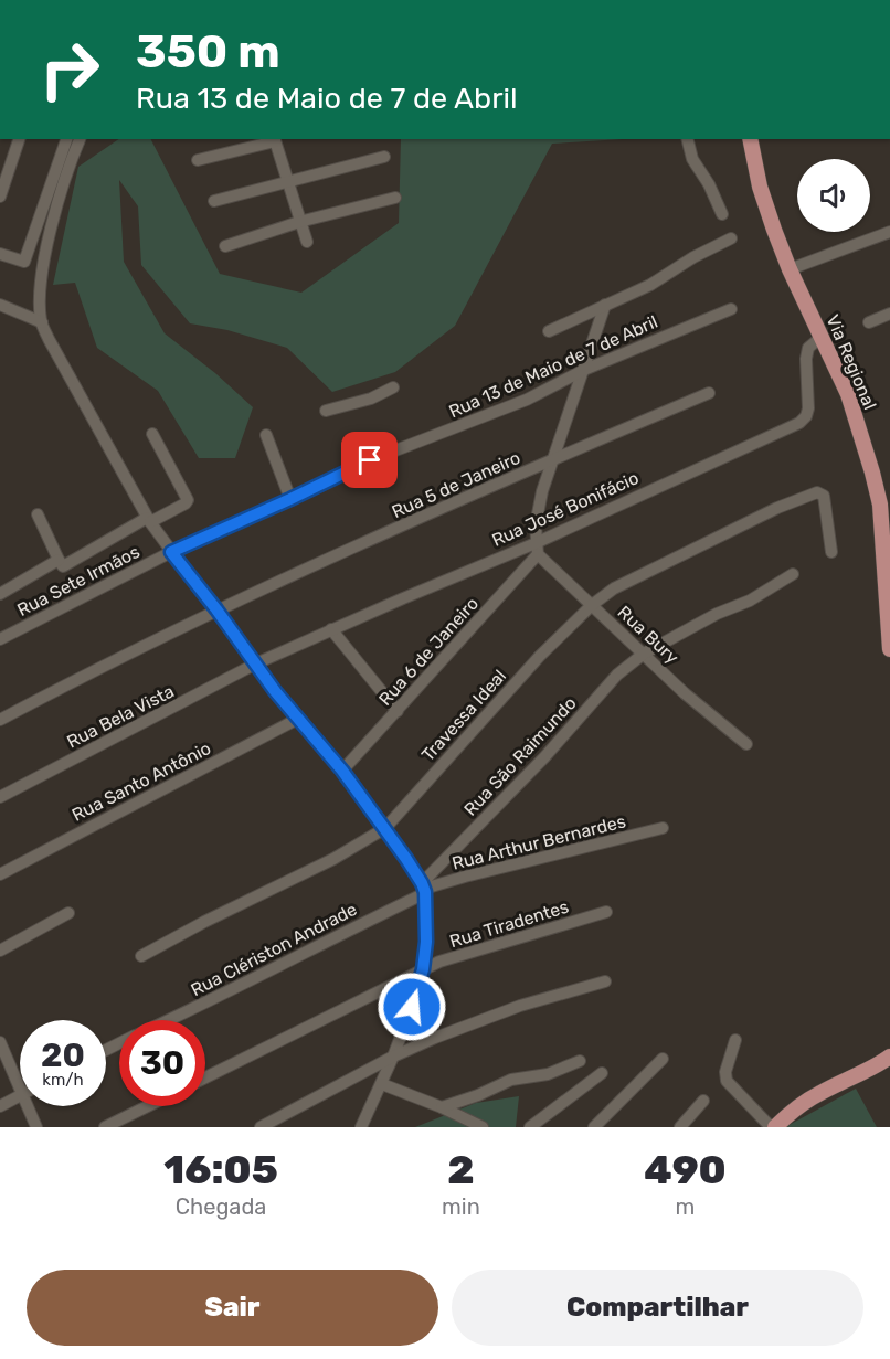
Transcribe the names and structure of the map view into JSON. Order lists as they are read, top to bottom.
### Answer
{
  "streets": {
    "main road": ["Via Regional"],
    "street": [
      "Rua 13 de Maio de 7 de Abril",
      "Rua 5 de Janeiro",
      "Rua José Bonifácio",
      "Rua Sete Irmãos",
      "Rua Bury",
      "Rua 6 de Janeiro",
      "Travessa Ideal",
      "Rua Bela Vista",
      "Rua São Raimundo",
      "Rua Santo Antônio",
      "Rua Arthur Bernardes",
      "Rua Tiradentes",
      "Rua Clériston Andrade"
    ]
  },
  "crossings": [
    ["Via Regional", "Rua José Bonifácio"],
    ["Rua 13 de Maio de 7 de Abril", "Rua Sete Irmãos"],
    ["Rua José Bonifácio", "Rua Bury"],
    ["Rua José Bonifácio", "Rua 6 de Janeiro"],
    ["Rua José Bonifácio", "Rua Bela Vista"],
    ["Rua Bury", "Rua 6 de Janeiro"],
    ["Rua Bury", "Travessa Ideal"],
    ["Rua Bury", "Rua São Raimundo"],
    ["Rua São Raimundo", "Rua Arthur Bernardes"],
    ["Rua São Raimundo", "Rua Clériston Andrade"],
    ["Rua Arthur Bernardes", "Rua Clériston Andrade"]
  ],
  "page": {
    "turn": ["350 m", "Rua 13 de Maio de 7 de Abril"],
    "speed": "20 km/h",
    "limit": "30",
    "eta": [
      "16:05",
      "Chegada",
      "2",
      "min",
      "490",
      "m"
    ],
    "buttons": ["Sair", "Compartilhar"]
  }
}
